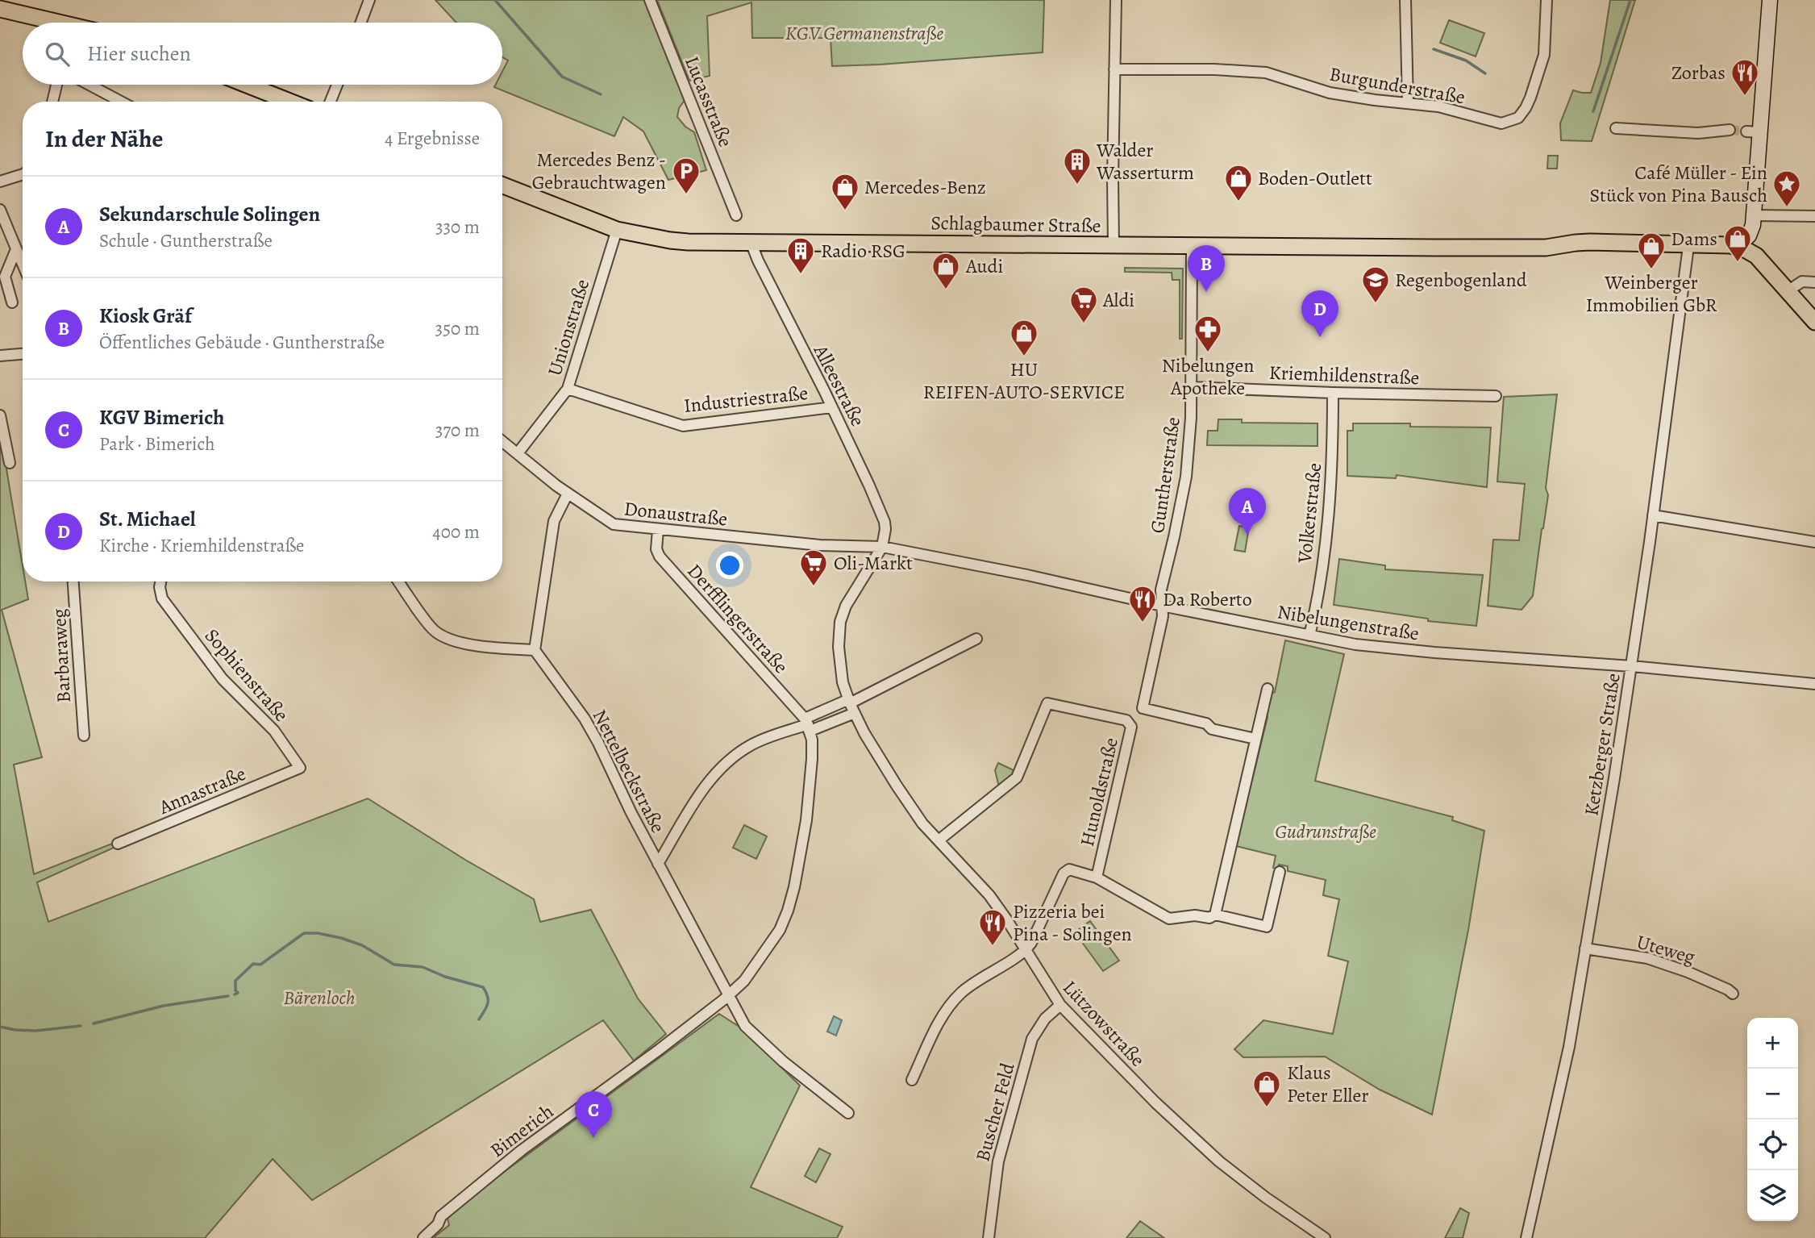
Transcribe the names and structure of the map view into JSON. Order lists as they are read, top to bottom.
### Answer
{
  "streets": {
    "main road": ["Schlagbaumer Straße"],
    "street": [
      "Burgunderstraße",
      "Lucasstraße",
      "Unionstraße",
      "Kriemhildenstraße",
      "Alleestraße",
      "Industriestraße",
      "Guntherstraße",
      "Volkerstraße",
      "Donaustraße",
      "Derfflingerstraße",
      "Nibelungenstraße",
      "Barbaraweg",
      "Sophienstraße",
      "Ketzberger Straße",
      "Nettelbeckstraße",
      "Annastraße",
      "Hunoldstraße",
      "Uteweg",
      "Lützowstraße",
      "Buscher Feld",
      "Bimerich"
    ]
  },
  "crossings": [
    ["Schlagbaumer Straße", "Unionstraße"],
    ["Schlagbaumer Straße", "Alleestraße"],
    ["Schlagbaumer Straße", "Guntherstraße"],
    ["Schlagbaumer Straße", "Ketzberger Straße"],
    ["Unionstraße", "Industriestraße"],
    ["Unionstraße", "Donaustraße"],
    ["Kriemhildenstraße", "Guntherstraße"],
    ["Kriemhildenstraße", "Volkerstraße"],
    ["Alleestraße", "Industriestraße"],
    ["Alleestraße", "Donaustraße"],
    ["Alleestraße", "Nibelungenstraße"],
    ["Alleestraße", "Lützowstraße"],
    ["Guntherstraße", "Nibelungenstraße"],
    ["Volkerstraße", "Nibelungenstraße"],
    ["Donaustraße", "Derfflingerstraße"],
    ["Donaustraße", "Nibelungenstraße"],
    ["Donaustraße", "Lützowstraße"],
    ["Derfflingerstraße", "Bimerich"],
    ["Nibelungenstraße", "Ketzberger Straße"],
    ["Nibelungenstraße", "Lützowstraße"],
    ["Sophienstraße", "Annastraße"],
    ["Ketzberger Straße", "Uteweg"],
    ["Nettelbeckstraße", "Bimerich"],
    ["Hunoldstraße", "Lützowstraße"],
    ["Lützowstraße", "Buscher Feld"]
  ],
  "parks": ["KGV Germanenstraße", "Gudrunstraße", "Bärenloch"],
  "places": {
    "restaurant": ["Zorbas", "Da Roberto", "Pizzeria bei Pina - Solingen"],
    "building": ["Walder Wasserturm", "Radio RSG"],
    "parking": ["Mercedes Benz - Gebrauchtwagen"],
    "shop": [
      "Boden-Outlett",
      "Mercedes-Benz",
      "Dams",
      "Weinberger Immobilien GbR",
      "Audi",
      "HU REIFEN-AUTO-SERVICE",
      "Klaus Peter Eller"
    ],
    "place": ["Café Müller - Ein Stück von Pina Bausch"],
    "school or university": ["Regenbogenland"],
    "supermarket": ["Aldi", "Oli-Markt"],
    "pharmacy": ["Nibelungen Apotheke"]
  },
  "page": {
    "search": "Hier suchen",
    "heading": ["In der Nähe", "4 Ergebnisse"],
    "list": [
      {
        "mark": "A",
        "name": "Sekundarschule Solingen",
        "note": "Schule · Guntherstraße",
        "value": "330 m"
      },
      {
        "mark": "B",
        "name": "Kiosk Gräf",
        "note": "Öffentliches Gebäude · Guntherstraße",
        "value": "350 m"
      },
      {
        "mark": "C",
        "name": "KGV Bimerich",
        "note": "Park · Bimerich",
        "value": "370 m"
      },
      {
        "mark": "D",
        "name": "St. Michael",
        "note": "Kirche · Kriemhildenstraße",
        "value": "400 m"
      }
    ],
    "pins": [
      "B",
      "D",
      "A",
      "C"
    ],
    "map_buttons": ["+", "−"]
  }
}
